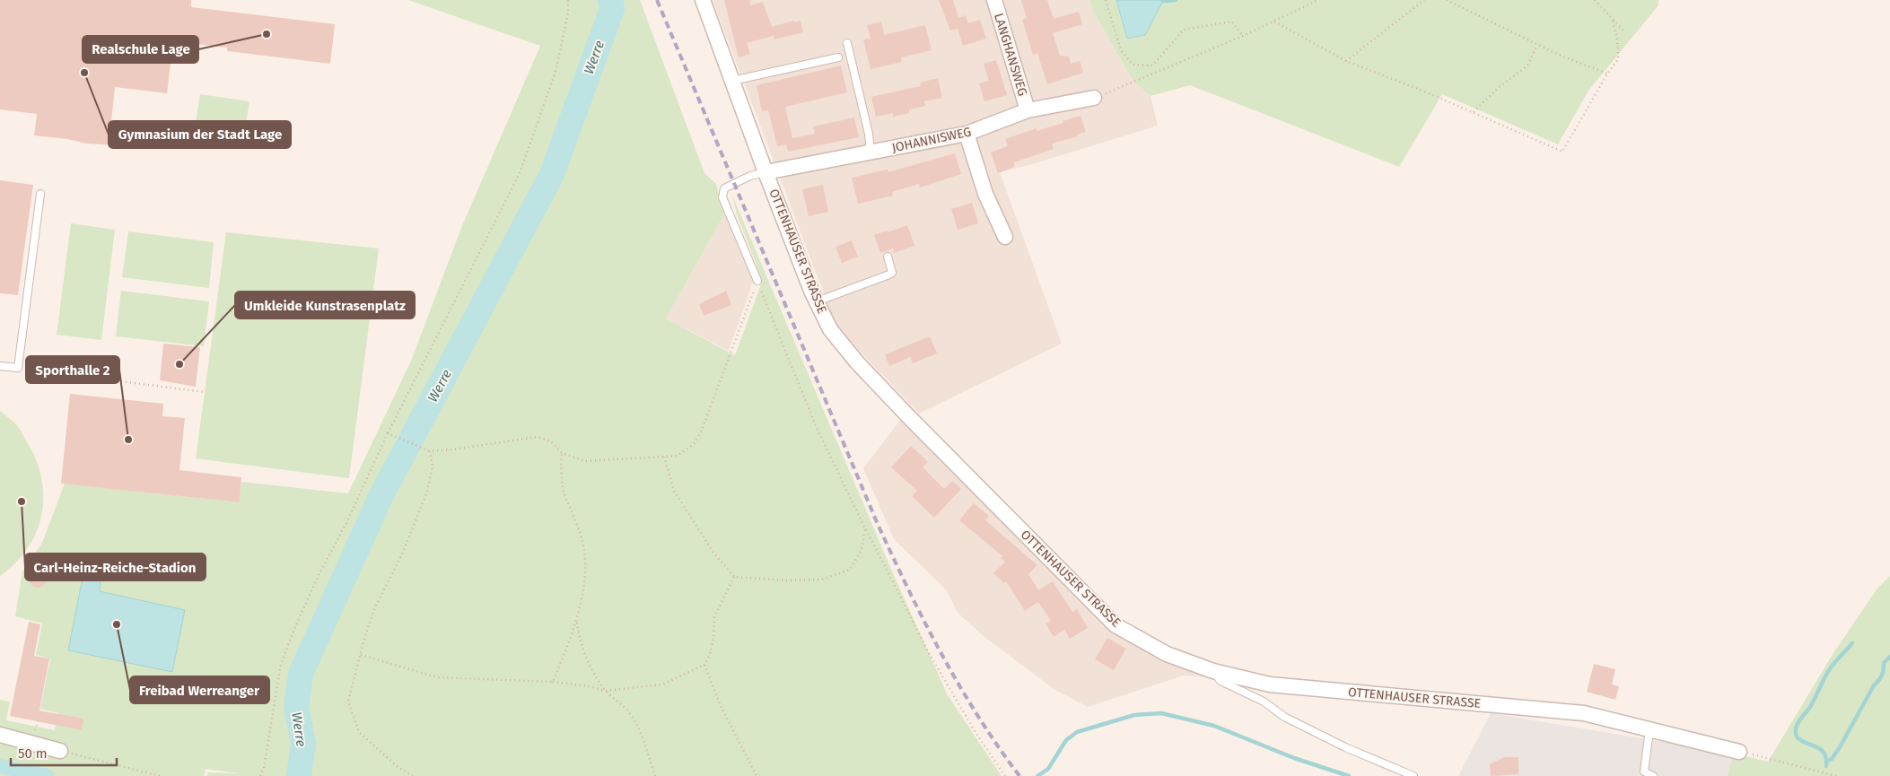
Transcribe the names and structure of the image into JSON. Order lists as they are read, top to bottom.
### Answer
{
  "streets": {
    "street": ["LANGHANSWEG", "JOHANNISWEG", "OTTENHAUSER STRASSE"]
  },
  "crossings": [
    ["LANGHANSWEG", "JOHANNISWEG"],
    ["JOHANNISWEG", "OTTENHAUSER STRASSE"]
  ],
  "water": ["Werre"],
  "places": [
    "Realschule Lage",
    "Gymnasium der Stadt Lage",
    "Umkleide Kunstrasenplatz",
    "Sporthalle 2",
    "Carl-Heinz-Reiche-Stadion",
    "Freibad Werreanger"
  ],
  "scale_bar": "50 m"
}
